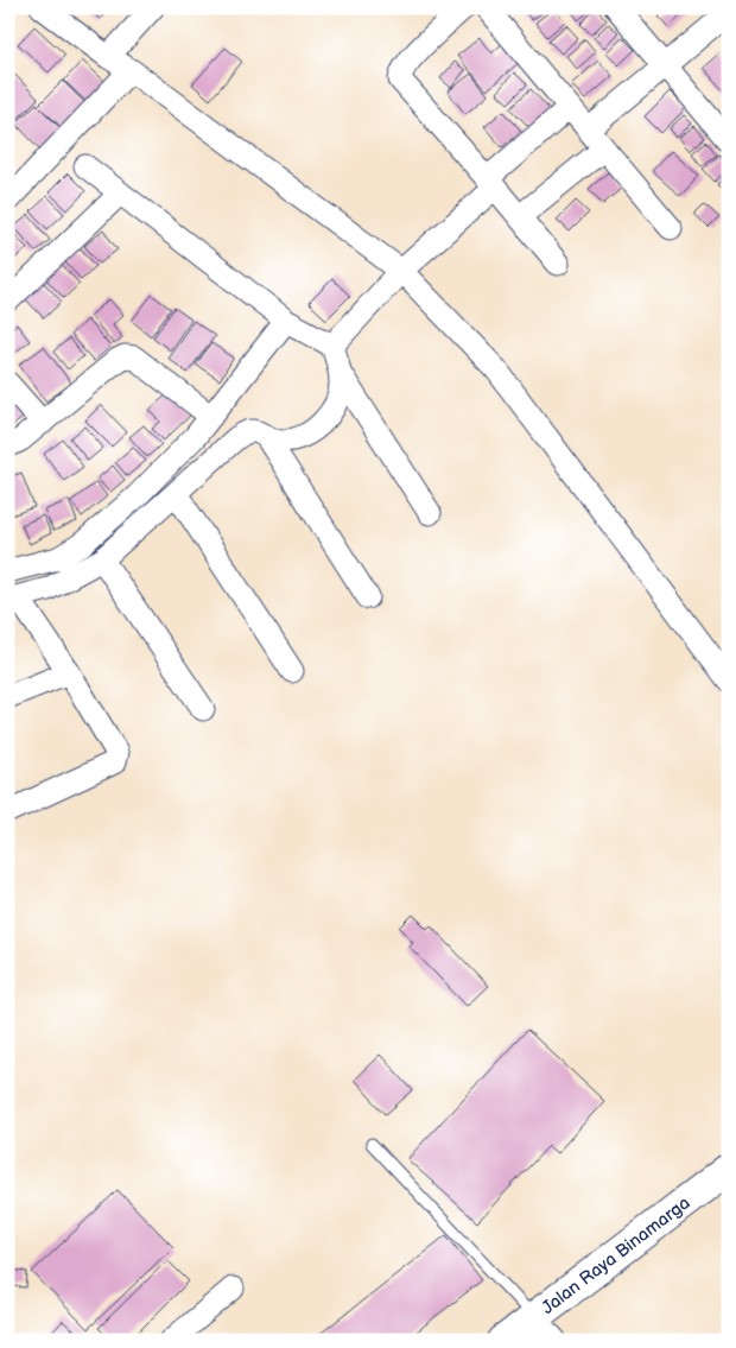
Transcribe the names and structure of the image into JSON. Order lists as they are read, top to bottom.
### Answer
{
  "streets": {
    "street": ["Jalan Raya Binamarga"]
  }
}
